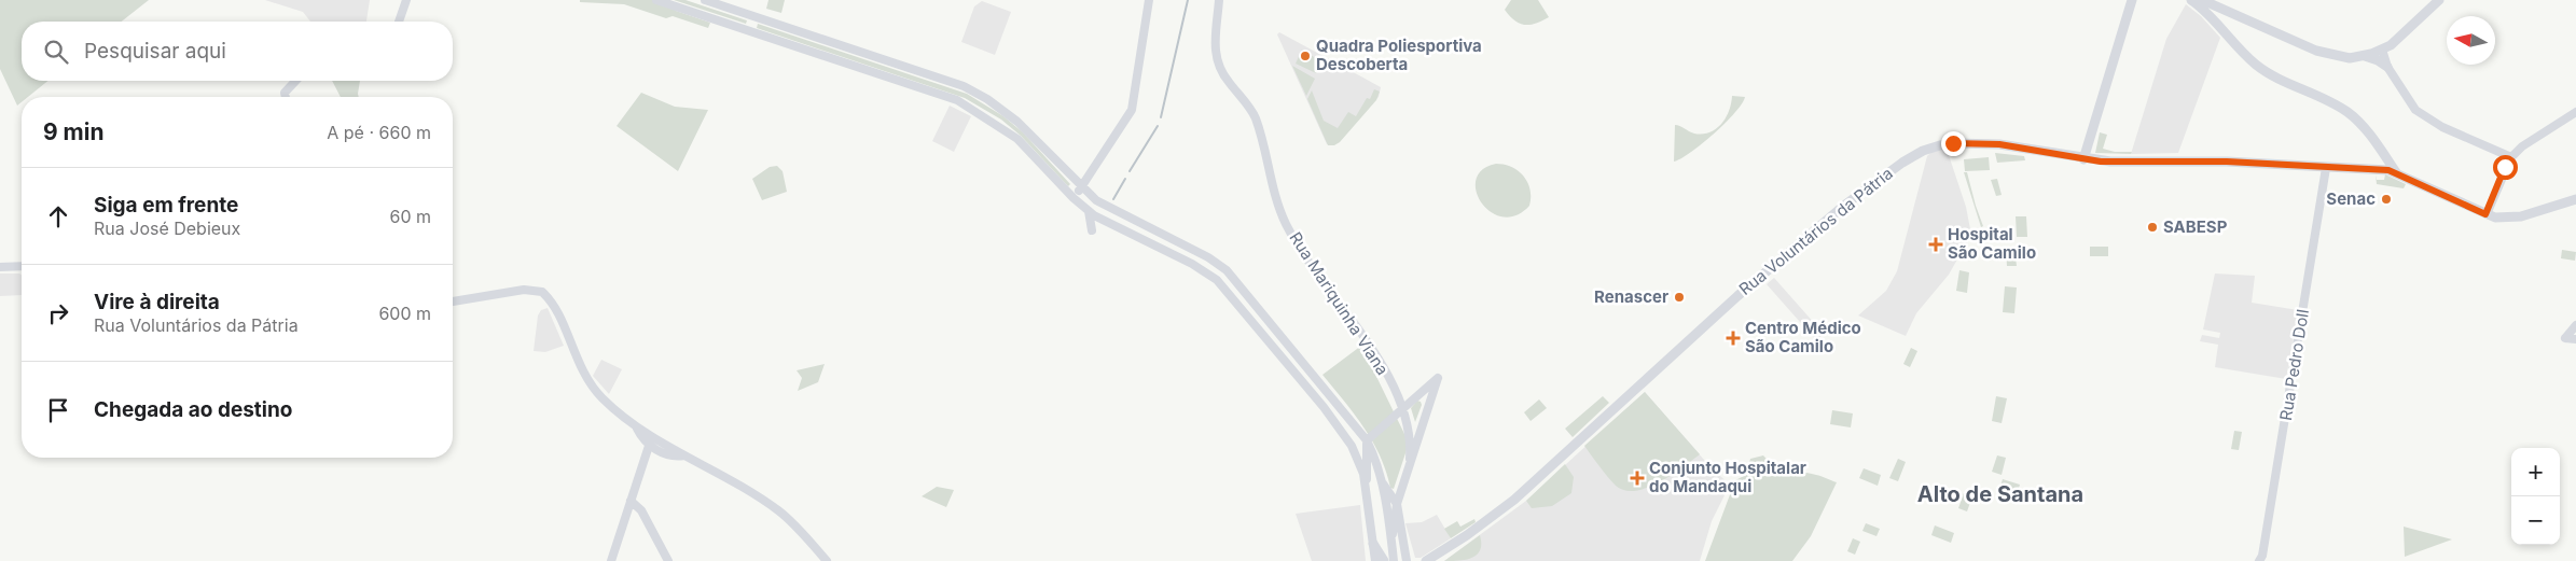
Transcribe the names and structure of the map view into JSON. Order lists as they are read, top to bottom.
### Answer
{
  "streets": {
    "main road": ["Rua Voluntários da Pátria"],
    "street": ["Rua Mariquinha Viana", "Rua Pedro Doll"]
  },
  "crossings": [
    ["Rua Voluntários da Pátria", "Rua Pedro Doll"]
  ],
  "districts": ["Alto de Santana"],
  "places": {
    "other": [
      "Quadra Poliesportiva Descoberta",
      "Senac",
      "SABESP",
      "Renascer"
    ],
    "health": ["Hospital São Camilo", "Centro Médico São Camilo", "Conjunto Hospitalar do Mandaqui"]
  },
  "north": "left",
  "page": {
    "search": "Pesquisar aqui",
    "heading": ["9 min", "A pé · 660 m"],
    "list": [
      ["Siga em frente", "Rua José Debieux", "60 m"],
      ["Vire à direita", "Rua Voluntários da Pátria", "600 m"],
      "Chegada ao destino"
    ],
    "map_buttons": ["+", "−"]
  }
}
